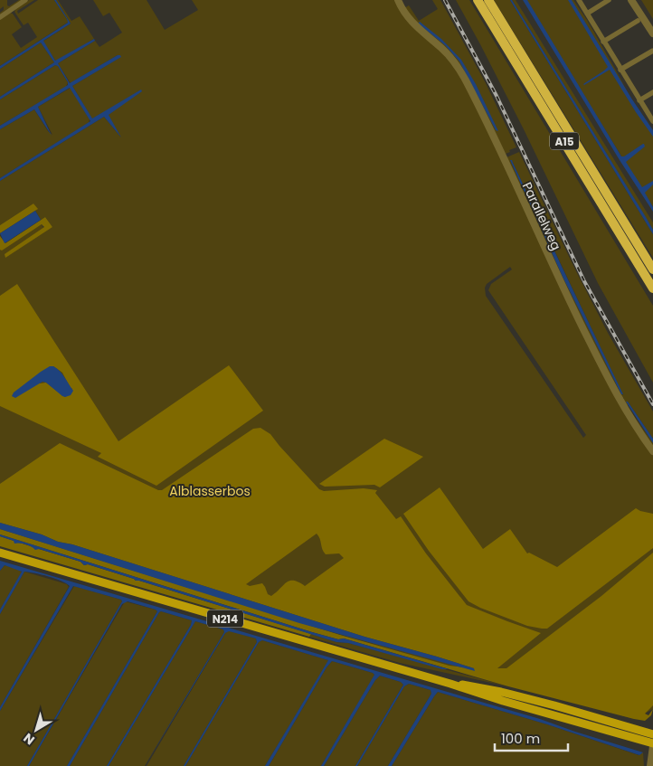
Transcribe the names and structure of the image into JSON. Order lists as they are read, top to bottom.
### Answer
{
  "streets": {
    "highway": ["A15"],
    "main road": ["N214"],
    "street": ["Parallelweg"]
  },
  "parks": ["Alblasserbos"],
  "scale_bar": "100 m",
  "north": "bottom left"
}
